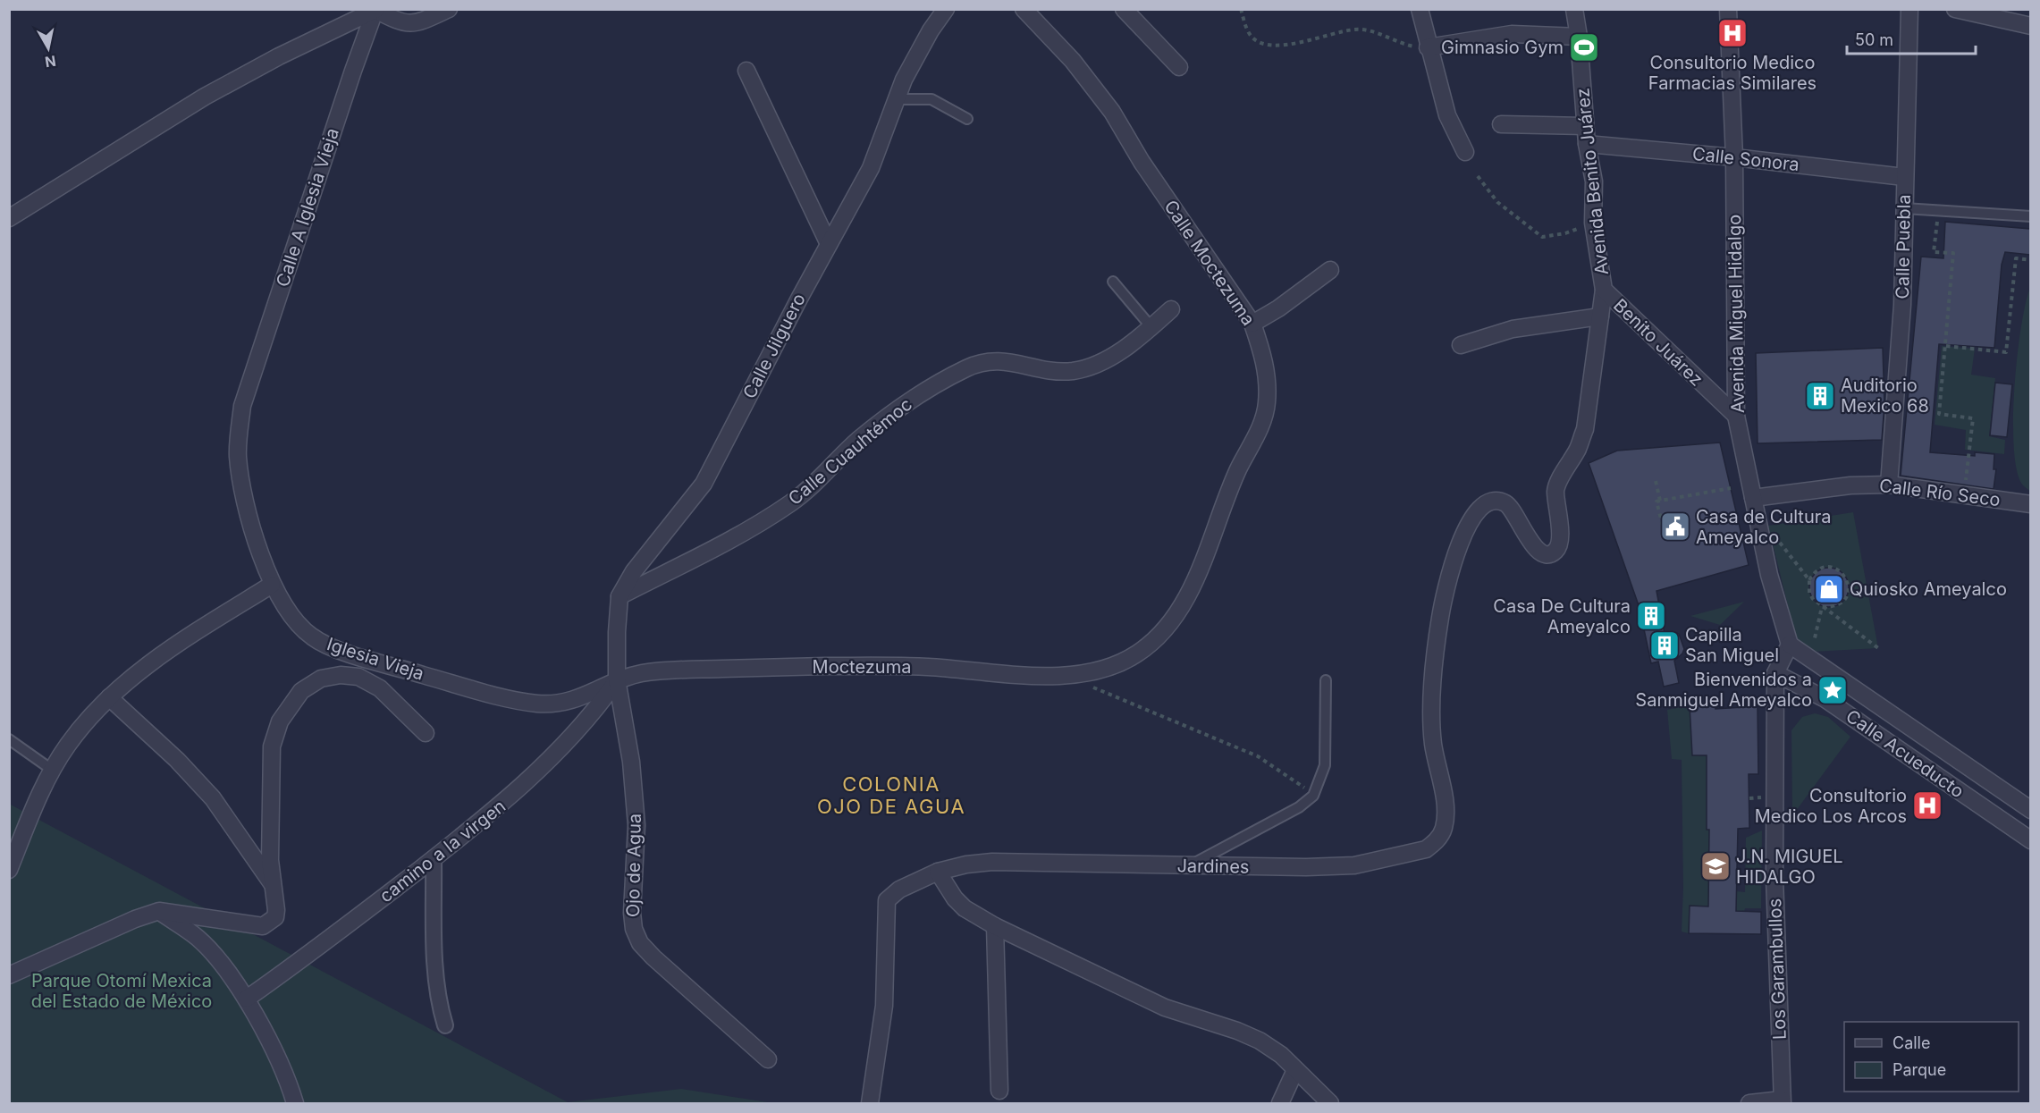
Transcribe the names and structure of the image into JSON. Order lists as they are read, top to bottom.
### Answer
{
  "streets": {
    "street": [
      "Calle Sonora",
      "Avenida Benito Juárez",
      "Calle A Iglesia Vieja",
      "Calle Puebla",
      "Calle Moctezuma",
      "Avenida Miguel Hidalgo",
      "Benito Juárez",
      "Calle Jilguero",
      "Calle Cuauhtémoc",
      "Calle Río Seco",
      "Iglesia Vieja",
      "Moctezuma",
      "Calle Acueducto",
      "camino a la virgen",
      "Ojo de Agua",
      "Jardines",
      "Los Garambullos"
    ]
  },
  "crossings": [
    ["Calle Sonora", "Avenida Benito Juárez"],
    ["Calle Sonora", "Calle Puebla"],
    ["Calle Sonora", "Avenida Miguel Hidalgo"],
    ["Avenida Benito Juárez", "Benito Juárez"],
    ["Avenida Benito Juárez", "Jardines"],
    ["Calle A Iglesia Vieja", "Iglesia Vieja"],
    ["Calle Puebla", "Calle Río Seco"],
    ["Calle Moctezuma", "Moctezuma"],
    ["Avenida Miguel Hidalgo", "Benito Juárez"],
    ["Avenida Miguel Hidalgo", "Calle Río Seco"],
    ["Avenida Miguel Hidalgo", "Calle Acueducto"],
    ["Avenida Miguel Hidalgo", "Los Garambullos"],
    ["Calle Jilguero", "Calle Cuauhtémoc"],
    ["Calle Jilguero", "Iglesia Vieja"],
    ["Calle Jilguero", "Moctezuma"],
    ["Calle Jilguero", "camino a la virgen"],
    ["Calle Jilguero", "Ojo de Agua"],
    ["Iglesia Vieja", "Moctezuma"],
    ["Iglesia Vieja", "camino a la virgen"],
    ["Iglesia Vieja", "Ojo de Agua"],
    ["Moctezuma", "camino a la virgen"],
    ["Moctezuma", "Ojo de Agua"],
    ["Calle Acueducto", "Los Garambullos"],
    ["camino a la virgen", "Ojo de Agua"]
  ],
  "districts": ["COLONIA OJO DE AGUA"],
  "parks": ["Parque Otomí Mexica del Estado de México"],
  "places": {
    "hospital": ["Consultorio Medico Farmacias Similares", "Consultorio Medico Los Arcos"],
    "sports": ["Gimnasio Gym"],
    "building": ["Auditorio Mexico 68", "Casa De Cultura Ameyalco", "Capilla San Miguel"],
    "public building": ["Casa de Cultura Ameyalco"],
    "shop": ["Quiosko Ameyalco"],
    "place": ["Bienvenidos a Sanmiguel Ameyalco"],
    "school or university": ["J.N. MIGUEL HIDALGO"]
  },
  "legend": ["Calle", "Parque"],
  "scale_bar": "50 m",
  "north": "bottom"
}
